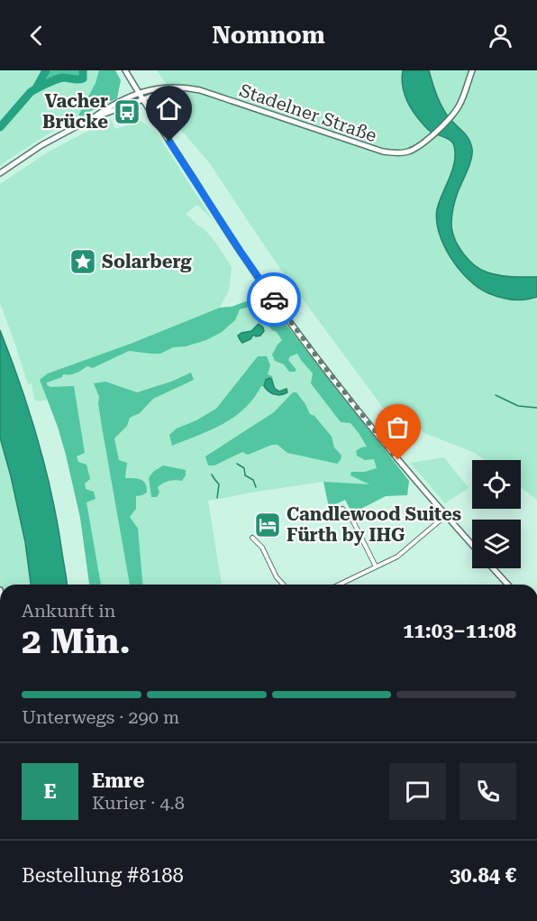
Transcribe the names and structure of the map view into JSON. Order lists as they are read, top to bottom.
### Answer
{
  "streets": {
    "main road": ["Stadelner Straße"]
  },
  "places": {
    "bus stop": ["Vacher Brücke"],
    "place": ["Solarberg"],
    "hotel": ["Candlewood Suites Fürth by IHG"]
  },
  "page": {
    "header": "Nomnom",
    "heading": ["2 Min.", "Ankunft in", "11:03–11:08"],
    "panel": [
      "Emre",
      "Kurier · 4.8",
      "Bestellung #8188",
      "30.84 €"
    ],
    "bar": "Unterwegs · 290 m",
    "round": "E"
  }
}
